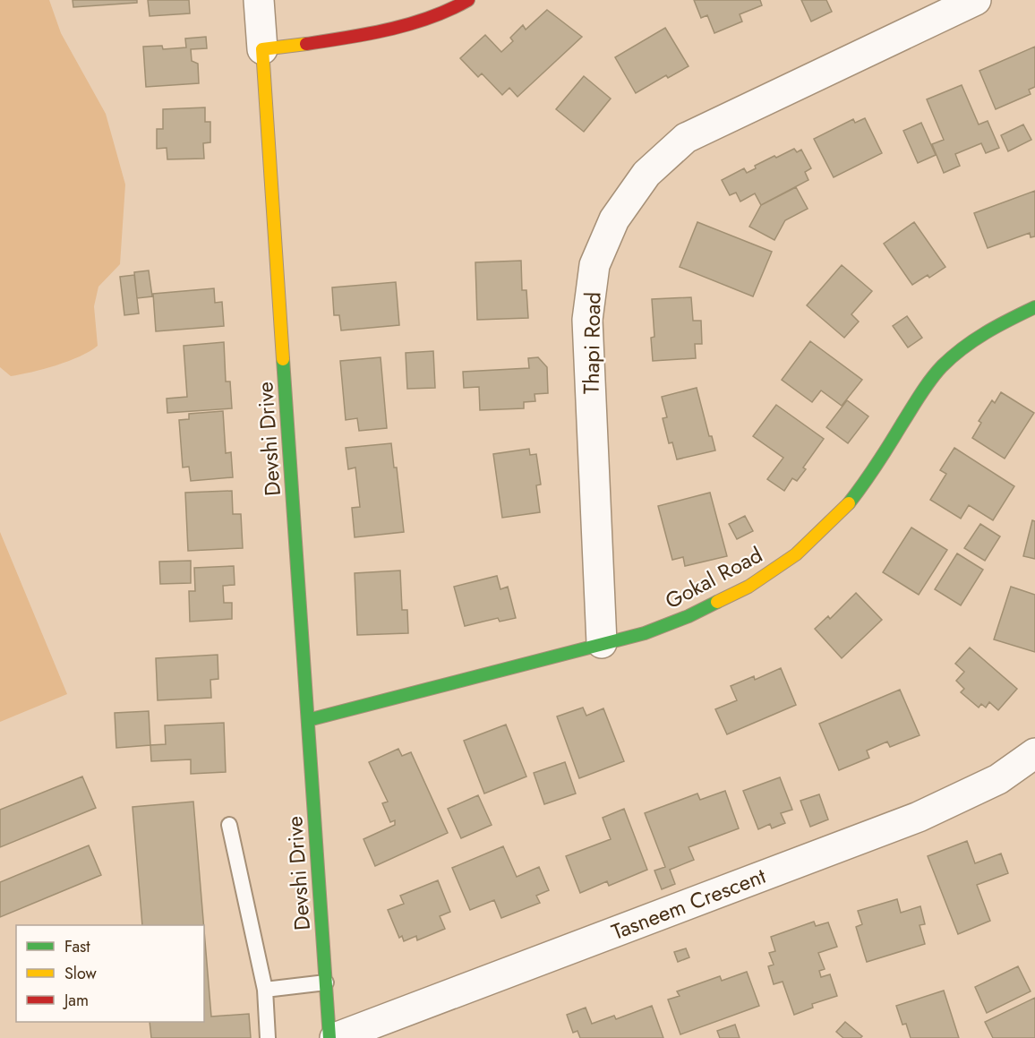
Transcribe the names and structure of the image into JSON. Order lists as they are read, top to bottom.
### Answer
{
  "streets": {
    "street": [
      "Thapi Road",
      "Devshi Drive",
      "Gokal Road",
      "Tasneem Crescent"
    ]
  },
  "crossings": [
    ["Thapi Road", "Gokal Road"],
    ["Devshi Drive", "Gokal Road"]
  ],
  "legend": ["Fast", "Slow", "Jam"]
}
